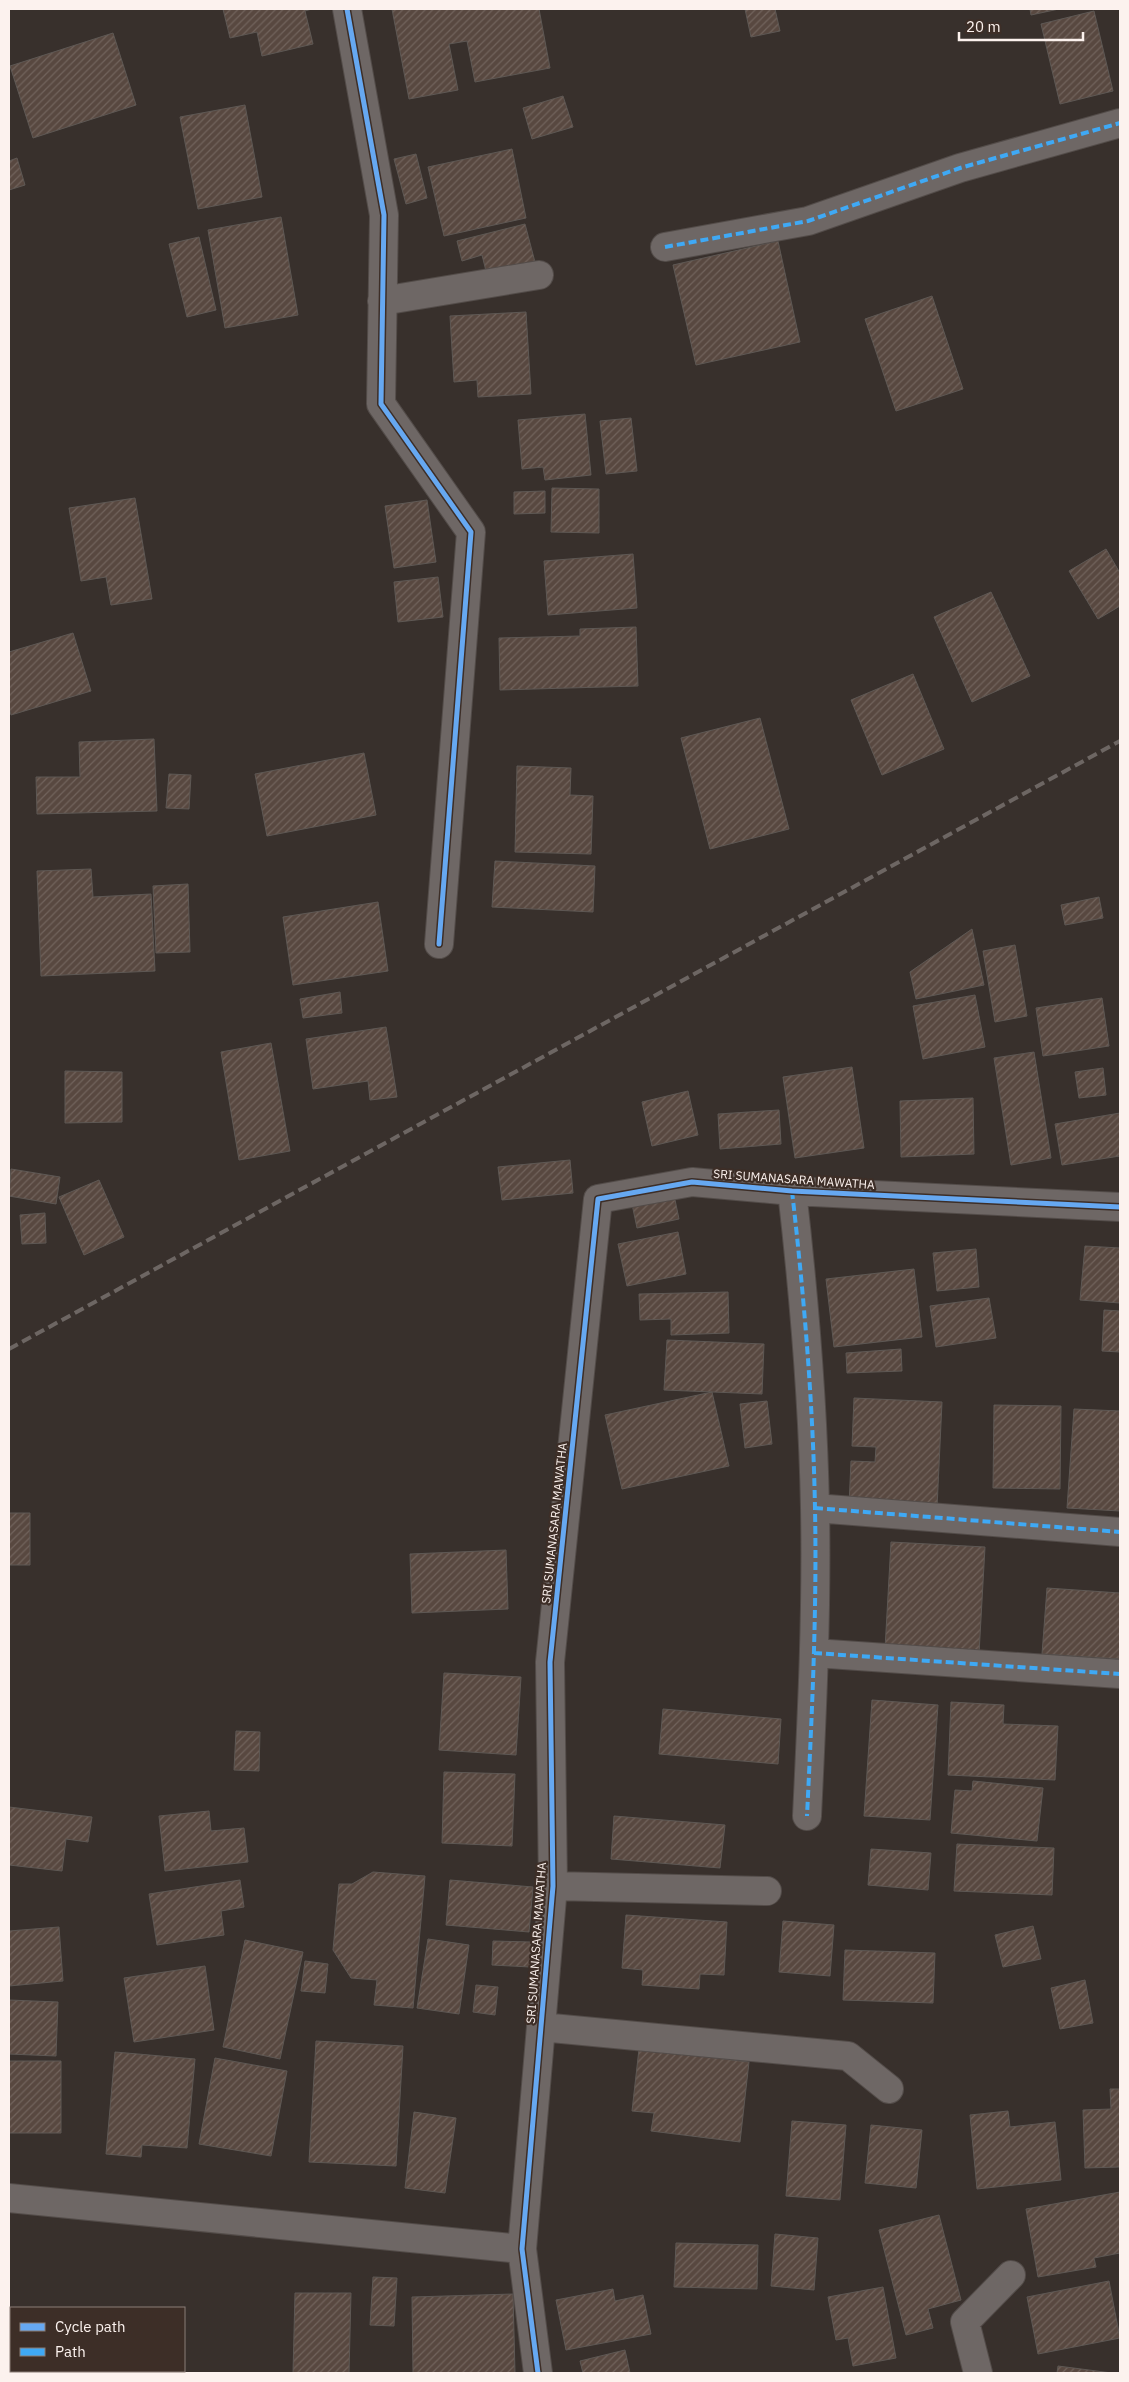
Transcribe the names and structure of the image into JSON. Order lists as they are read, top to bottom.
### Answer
{
  "streets": {
    "street": ["SRI SUMANASARA MAWATHA"]
  },
  "legend": ["Cycle path", "Path"],
  "scale_bar": "20 m"
}
